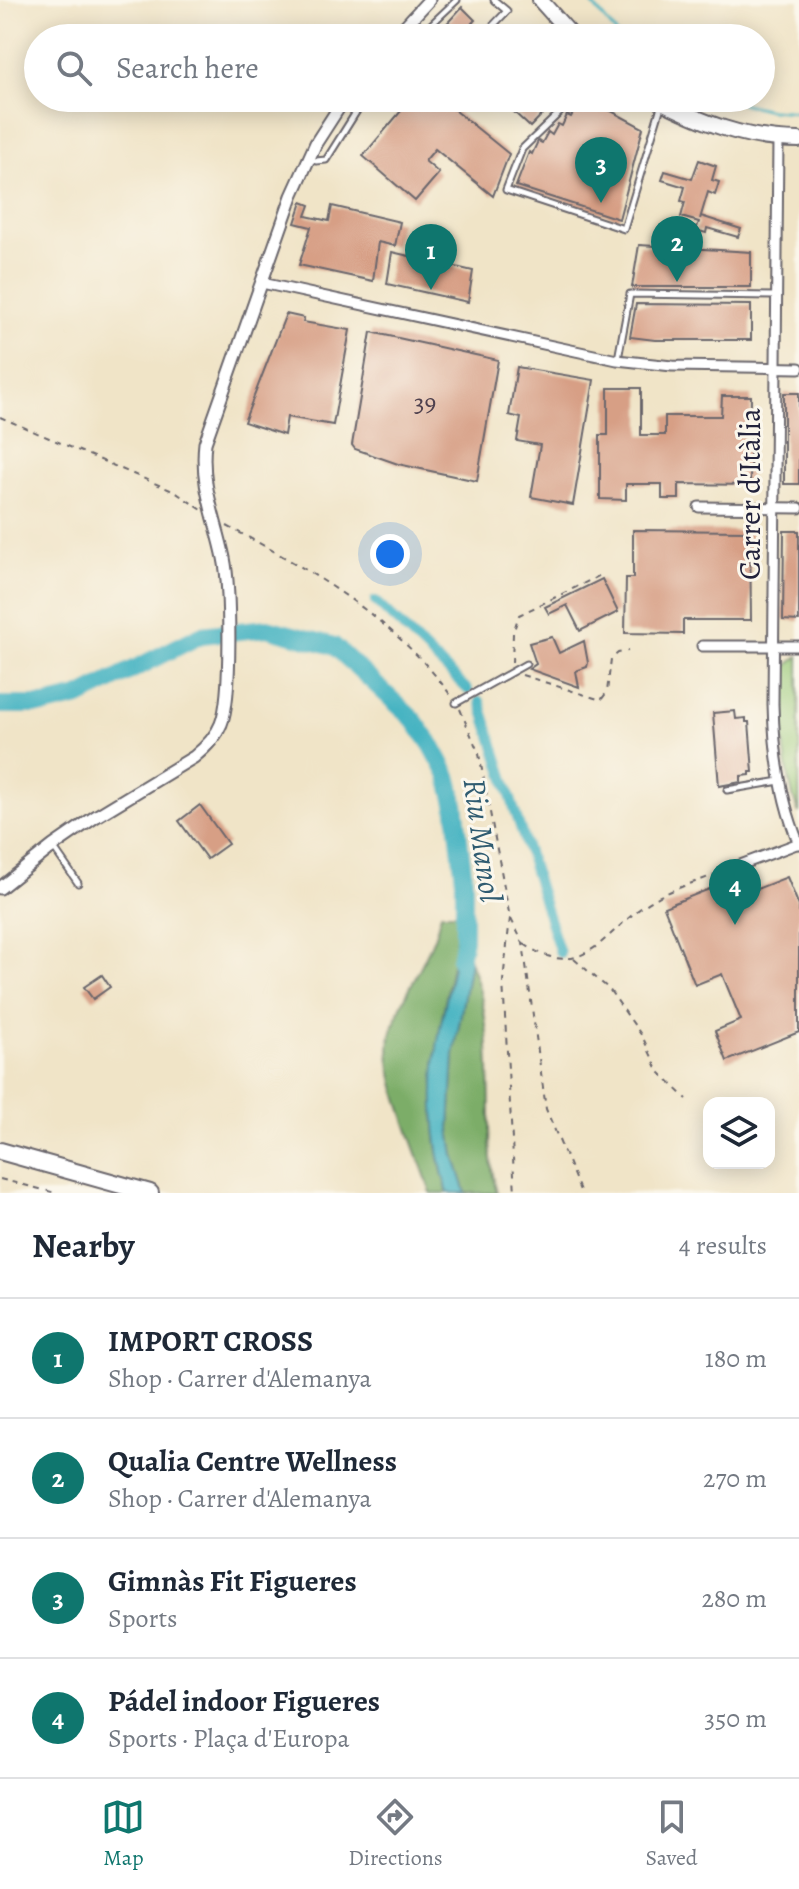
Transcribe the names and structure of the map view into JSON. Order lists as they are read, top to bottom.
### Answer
{
  "streets": {
    "street": ["Carrer d'Itàlia"]
  },
  "water": ["Riu Manol"],
  "house_numbers": ["39"],
  "page": {
    "search": "Search here",
    "pins": [
      "3",
      "2",
      "1",
      "4"
    ],
    "heading": ["Nearby", "4 results"],
    "list": [
      {
        "mark": "1",
        "name": "IMPORT CROSS",
        "note": "Shop · Carrer d'Alemanya",
        "value": "180 m"
      },
      {
        "mark": "2",
        "name": "Qualia Centre Wellness",
        "note": "Shop · Carrer d'Alemanya",
        "value": "270 m"
      },
      {
        "mark": "3",
        "name": "Gimnàs Fit Figueres",
        "note": "Sports",
        "value": "280 m"
      },
      {
        "mark": "4",
        "name": "Pádel indoor Figueres",
        "note": "Sports · Plaça d'Europa",
        "value": "350 m"
      }
    ],
    "nav": ["Map", "Directions", "Saved"]
  }
}
